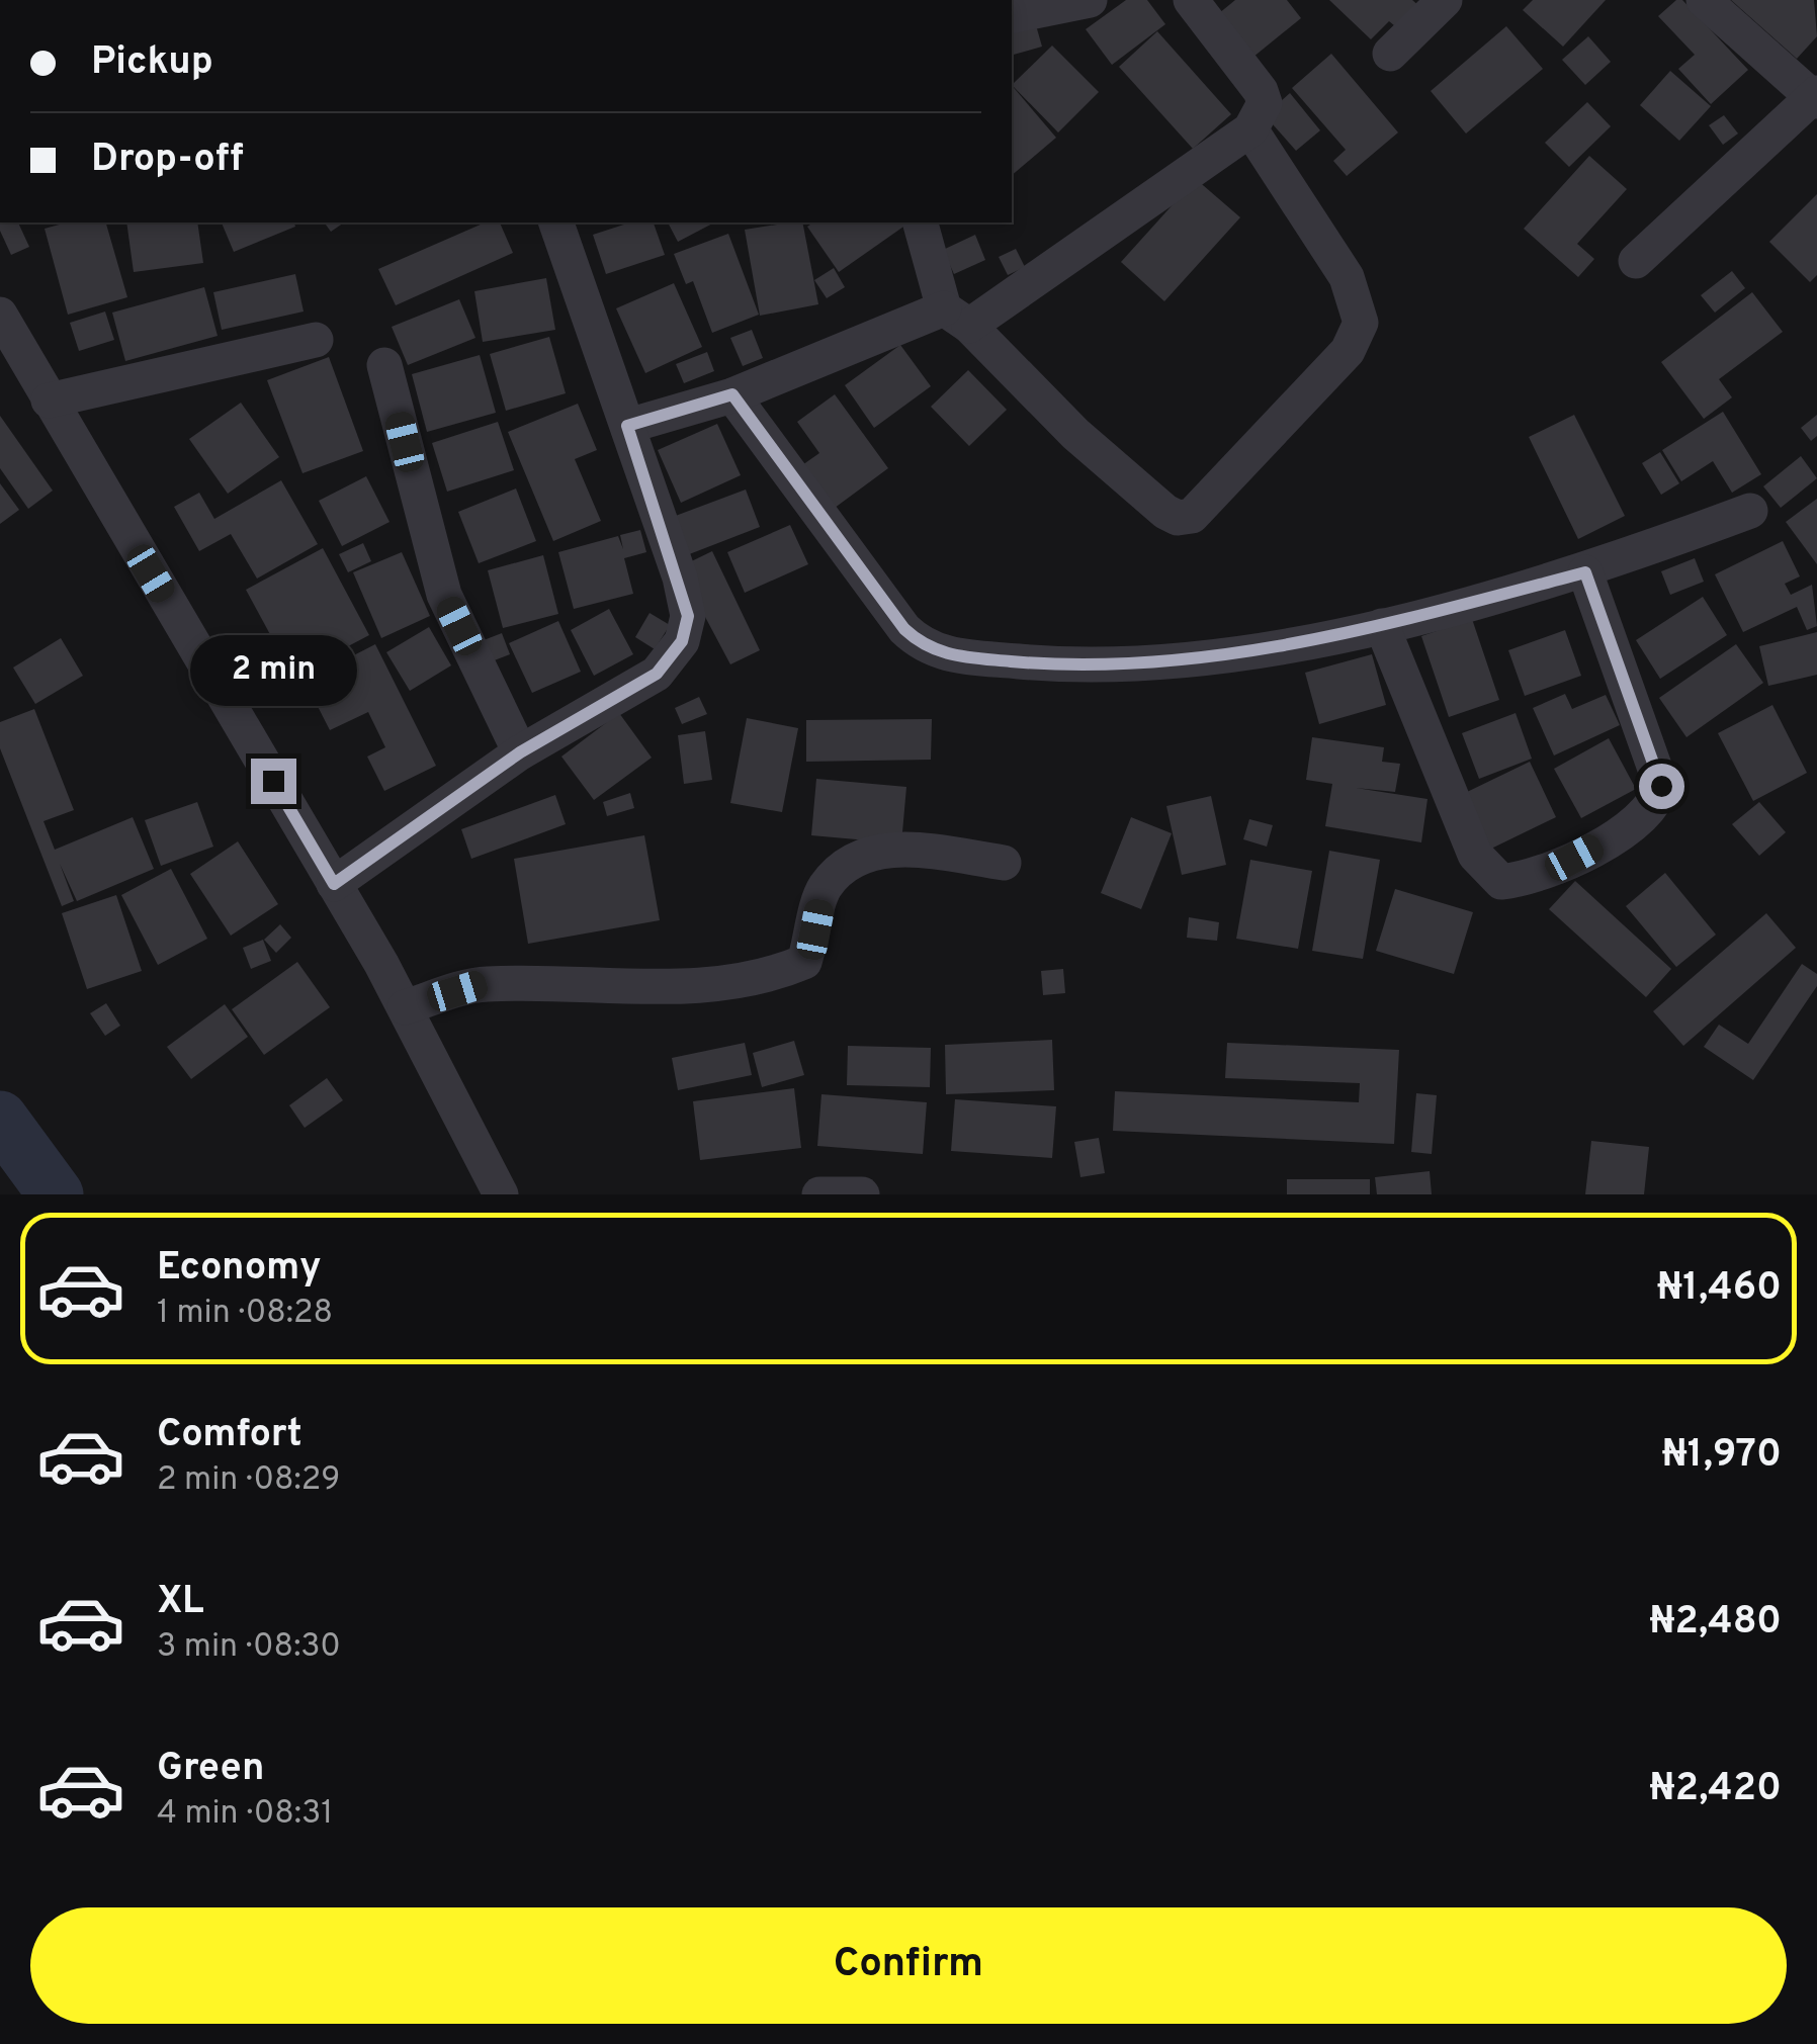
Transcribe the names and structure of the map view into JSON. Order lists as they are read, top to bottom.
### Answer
{
  "page": {
    "banner": ["Pickup", "Drop-off"],
    "bubble": "2 min",
    "list": [
      {
        "name": "Economy",
        "note": "1 min · 08:28",
        "value": "₦1,460"
      },
      {
        "name": "Comfort",
        "note": "2 min · 08:29",
        "value": "₦1,970"
      },
      {
        "name": "XL",
        "note": "3 min · 08:30",
        "value": "₦2,480"
      },
      {
        "name": "Green",
        "note": "4 min · 08:31",
        "value": "₦2,420"
      }
    ],
    "buttons": "Confirm"
  }
}
